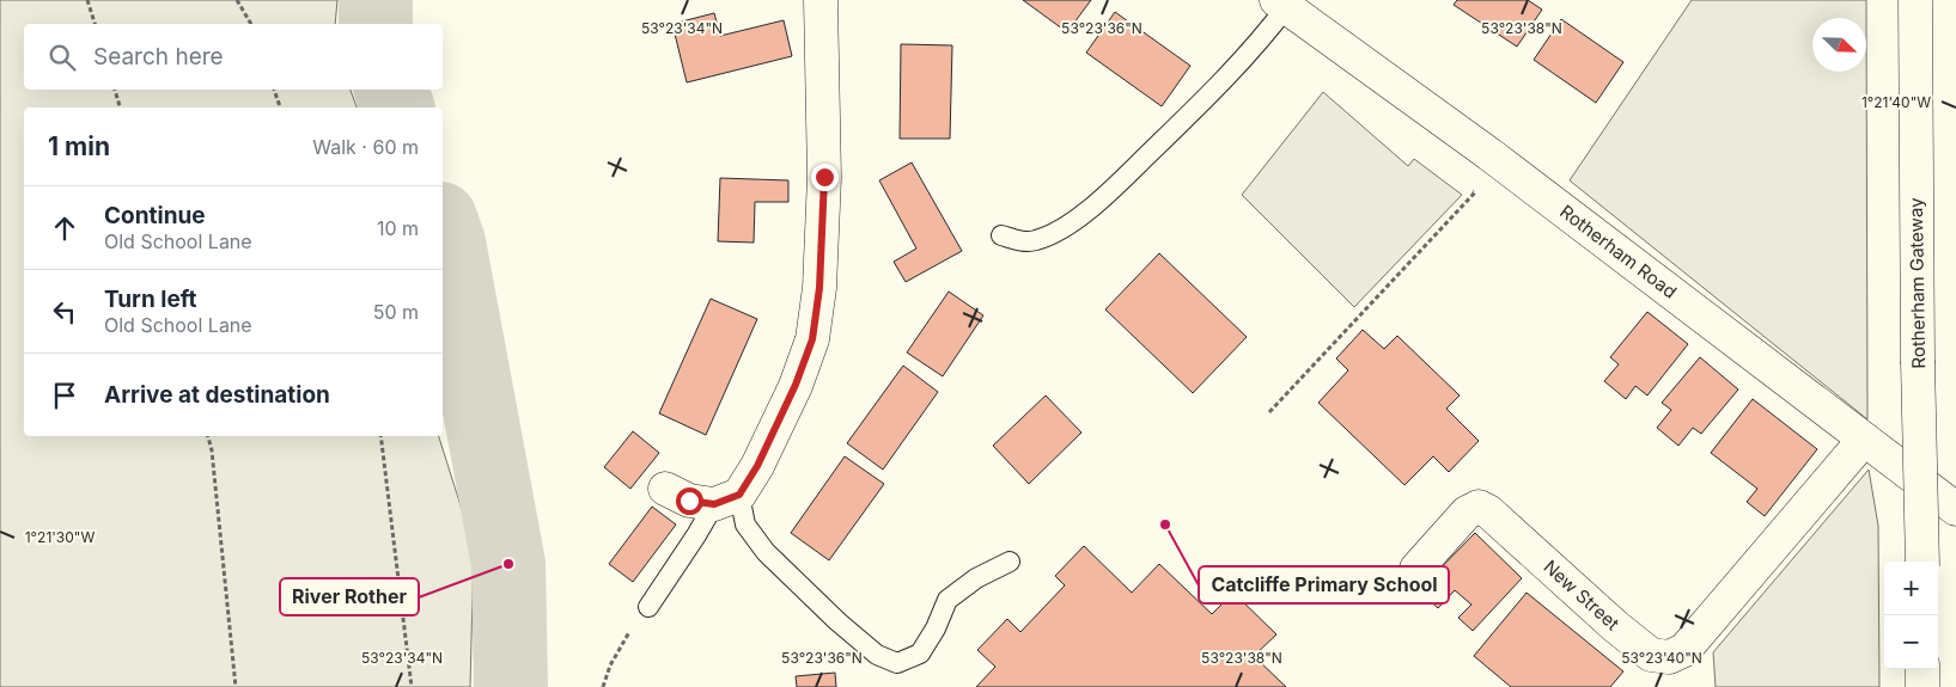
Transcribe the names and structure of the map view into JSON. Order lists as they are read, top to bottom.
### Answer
{
  "streets": {
    "main road": ["Rotherham Road", "Rotherham Gateway", "New Street"]
  },
  "crossings": [
    ["Rotherham Road", "New Street"]
  ],
  "places": ["Catcliffe Primary School", "River Rother"],
  "north": "bottom right",
  "page": {
    "search": "Search here",
    "heading": ["1 min", "Walk · 60 m"],
    "list": [
      ["Continue", "Old School Lane", "10 m"],
      ["Turn left", "Old School Lane", "50 m"],
      "Arrive at destination"
    ],
    "map_buttons": ["+", "−"]
  },
  "coordinates": [
    "53°23'34\"N",
    "53°23'36\"N",
    "53°23'38\"N",
    "1°21'40\"W",
    "1°21'30\"W",
    "53°23'40\"N"
  ]
}
